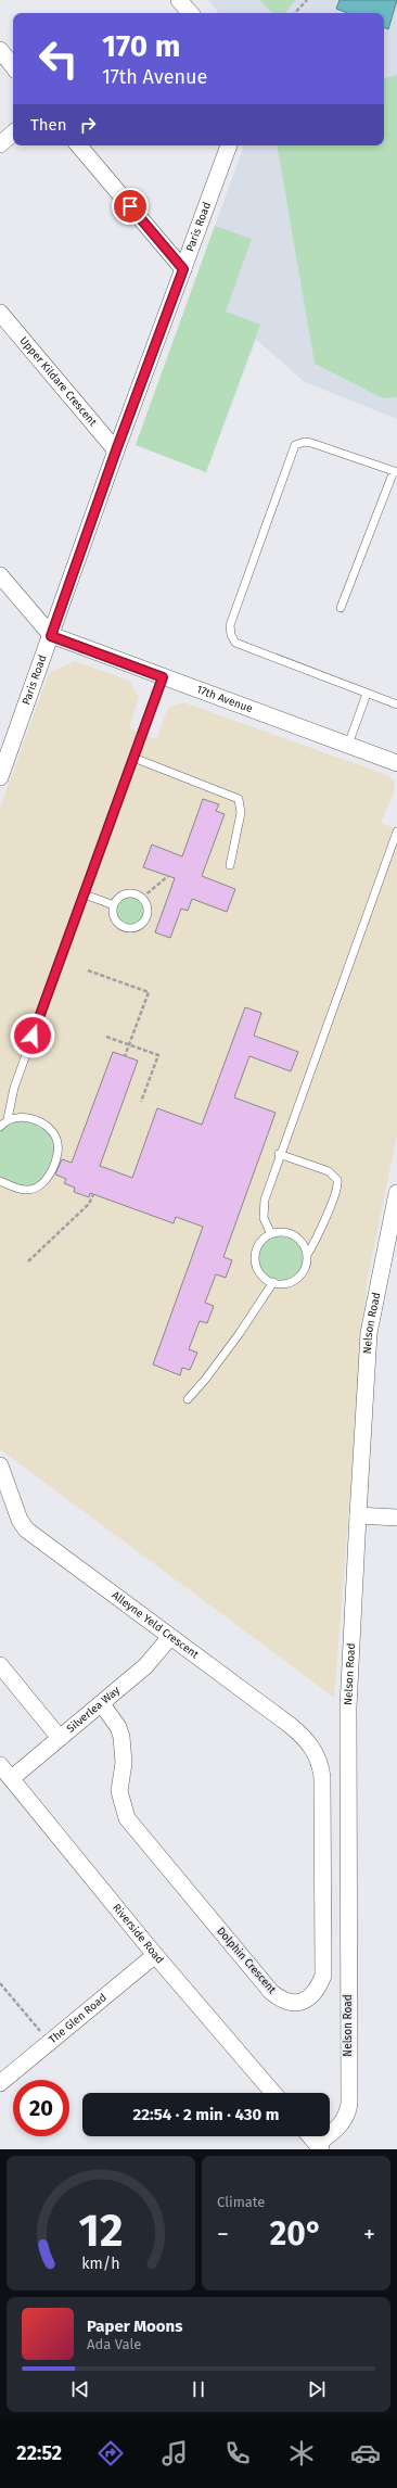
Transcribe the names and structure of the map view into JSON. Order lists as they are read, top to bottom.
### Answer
{
  "streets": {
    "street": [
      "Paris Road",
      "Upper Kildare Crescent",
      "17th Avenue",
      "Nelson Road",
      "Alleyne Yeld Crescent",
      "Silverlea Way",
      "Riverside Road",
      "Dolphin Crescent",
      "The Glen Road"
    ]
  },
  "crossings": [
    ["Paris Road", "Upper Kildare Crescent"],
    ["Paris Road", "17th Avenue"],
    ["Alleyne Yeld Crescent", "Silverlea Way"],
    ["Alleyne Yeld Crescent", "Dolphin Crescent"],
    ["Silverlea Way", "Riverside Road"],
    ["Silverlea Way", "Dolphin Crescent"],
    ["Riverside Road", "The Glen Road"]
  ],
  "page": {
    "turn": ["170 m", "17th Avenue"],
    "then": "Then",
    "limit": "20",
    "trip": "22:54 · 2 min · 430 m",
    "tile": "Climate",
    "heat": ["−", "20°", "+"],
    "song": ["Paper Moons", "Ada Vale"],
    "tabs": "22:52",
    "gauge": ["12", "km/h"]
  }
}
